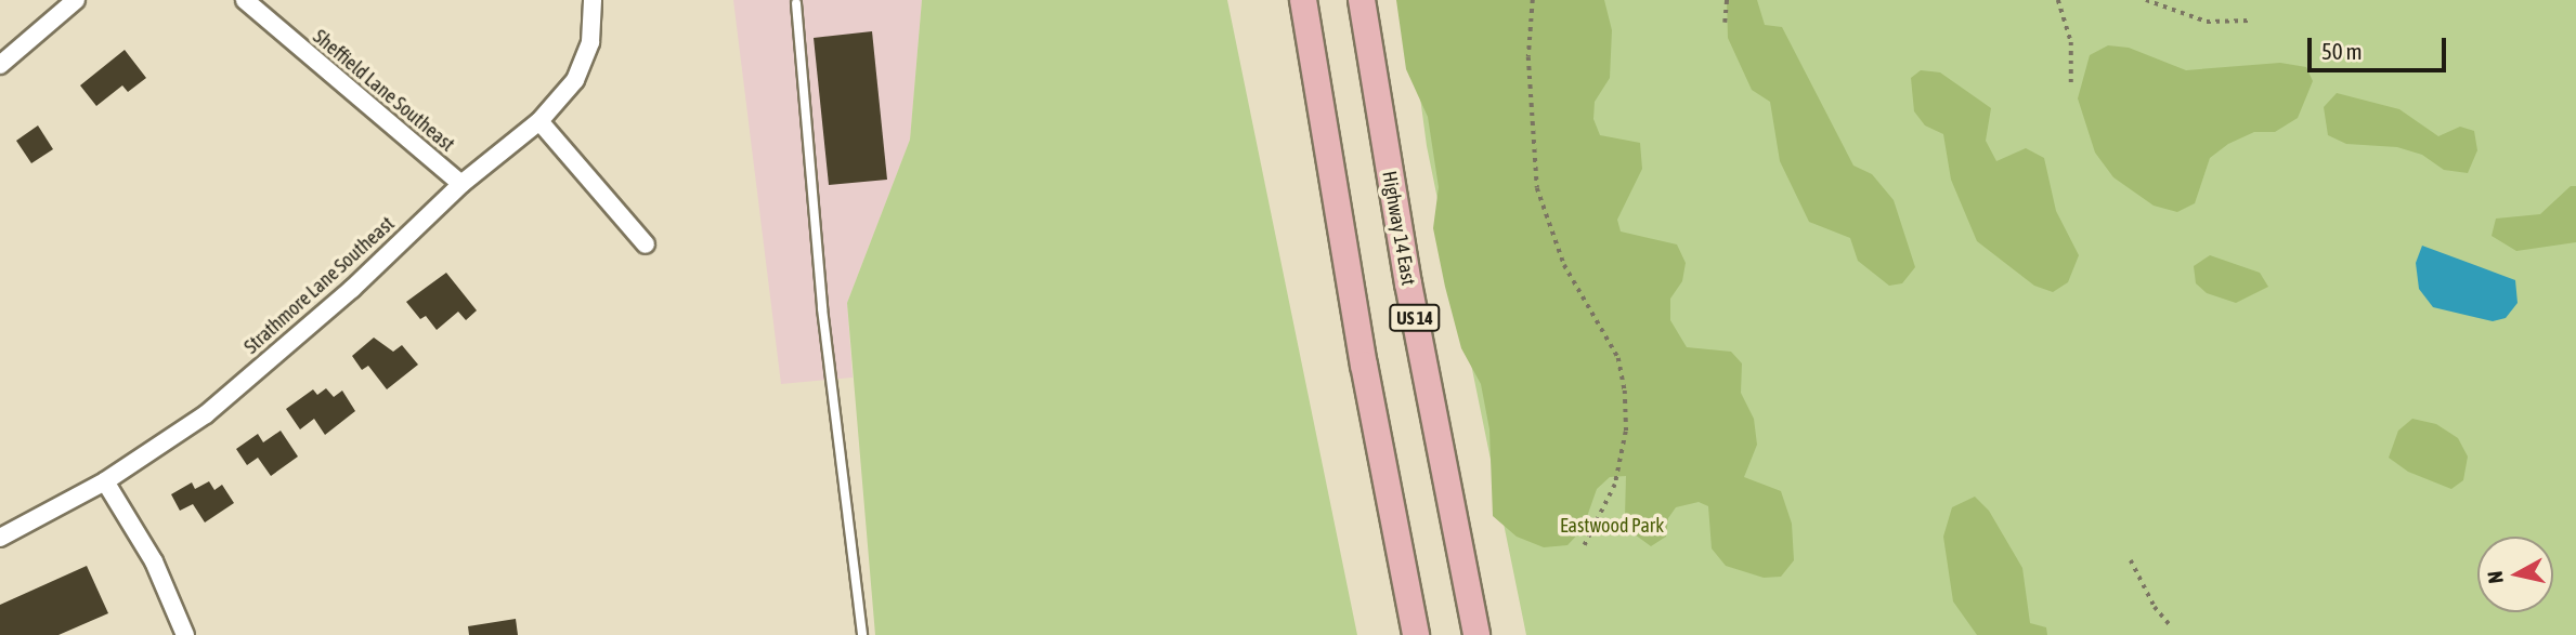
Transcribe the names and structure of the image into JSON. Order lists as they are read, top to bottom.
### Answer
{
  "streets": {
    "main road": ["Highway 14 East", "US 14"],
    "street": ["Sheffield Lane Southeast", "Strathmore Lane Southeast"]
  },
  "crossings": [
    ["Sheffield Lane Southeast", "Strathmore Lane Southeast"]
  ],
  "parks": ["Eastwood Park"],
  "scale_bar": "50 m",
  "north": "left"
}
